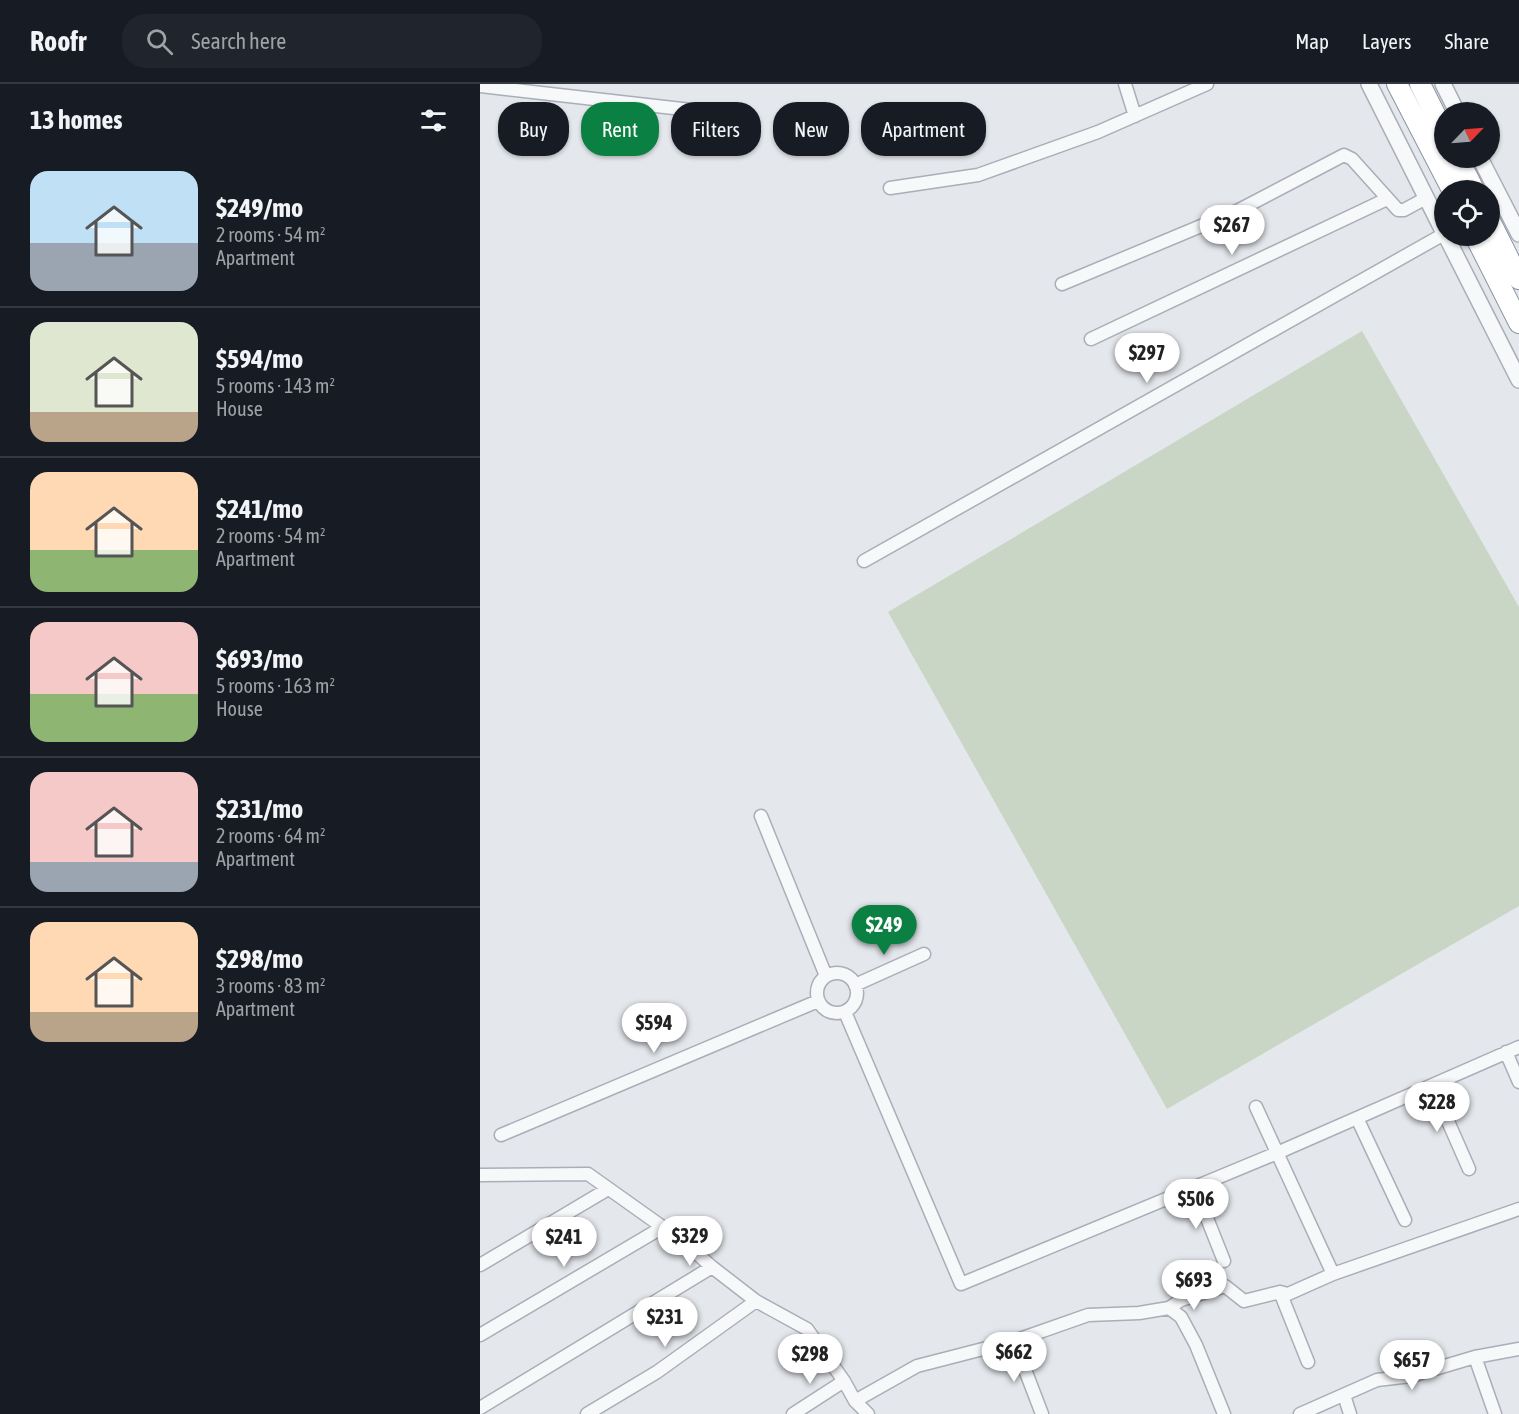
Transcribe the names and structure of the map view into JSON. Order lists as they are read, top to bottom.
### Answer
{
  "north": "top right",
  "page": {
    "header": "Roofr",
    "search": "Search here",
    "nav": ["Map", "Layers", "Share"],
    "heading": "13 homes",
    "chip": [
      "Buy",
      "Rent",
      "Filters",
      "New",
      "Apartment"
    ],
    "list": [
      {
        "name": "$249/mo",
        "note": "2 rooms · 54 m² · Apartment"
      },
      {
        "name": "$594/mo",
        "note": "5 rooms · 143 m² · House"
      },
      {
        "name": "$241/mo",
        "note": "2 rooms · 54 m² · Apartment"
      },
      {
        "name": "$693/mo",
        "note": "5 rooms · 163 m² · House"
      },
      {
        "name": "$231/mo",
        "note": "2 rooms · 64 m² · Apartment"
      },
      {
        "name": "$298/mo",
        "note": "3 rooms · 83 m² · Apartment"
      }
    ],
    "price": [
      "$267",
      "$297",
      "$249",
      "$594",
      "$228",
      "$506",
      "$329",
      "$241",
      "$693",
      "$231",
      "$662",
      "$298",
      "$657"
    ]
  }
}
